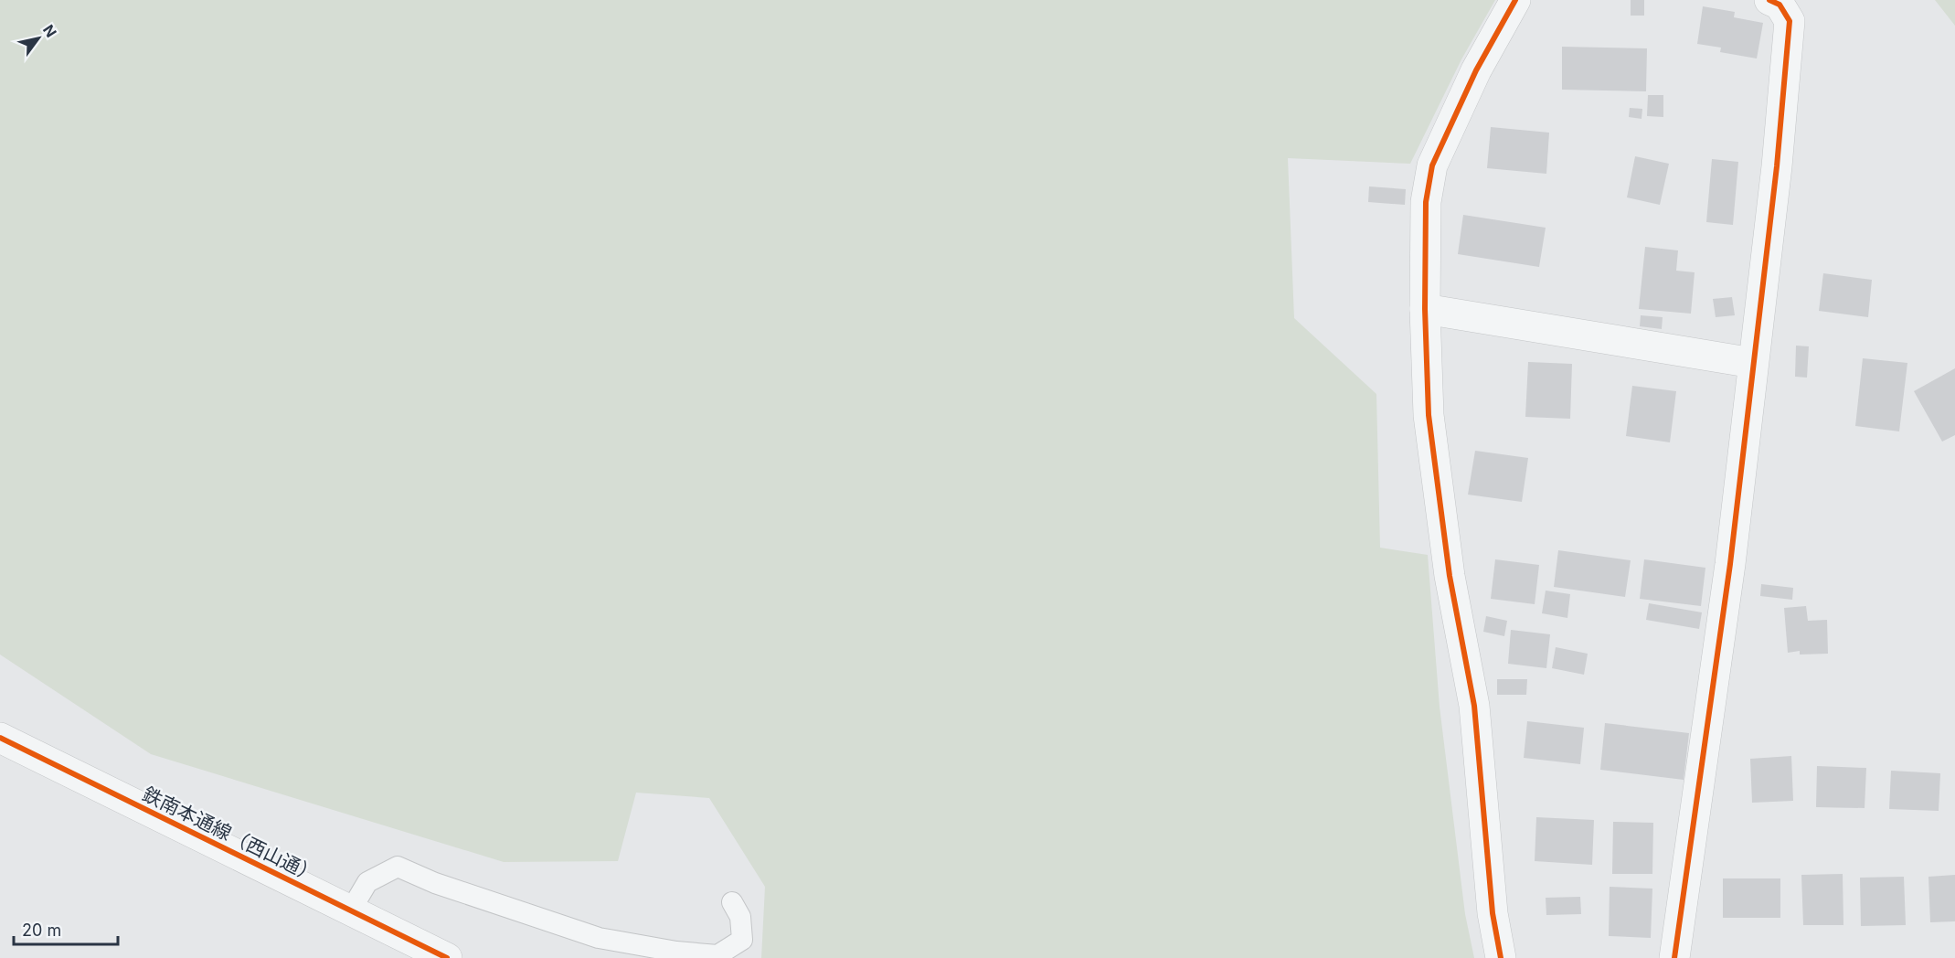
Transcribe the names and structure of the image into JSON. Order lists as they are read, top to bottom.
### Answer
{
  "streets": {
    "street": ["鉄南本通線（西山通）"]
  },
  "scale_bar": "20 m",
  "north": "top right"
}
